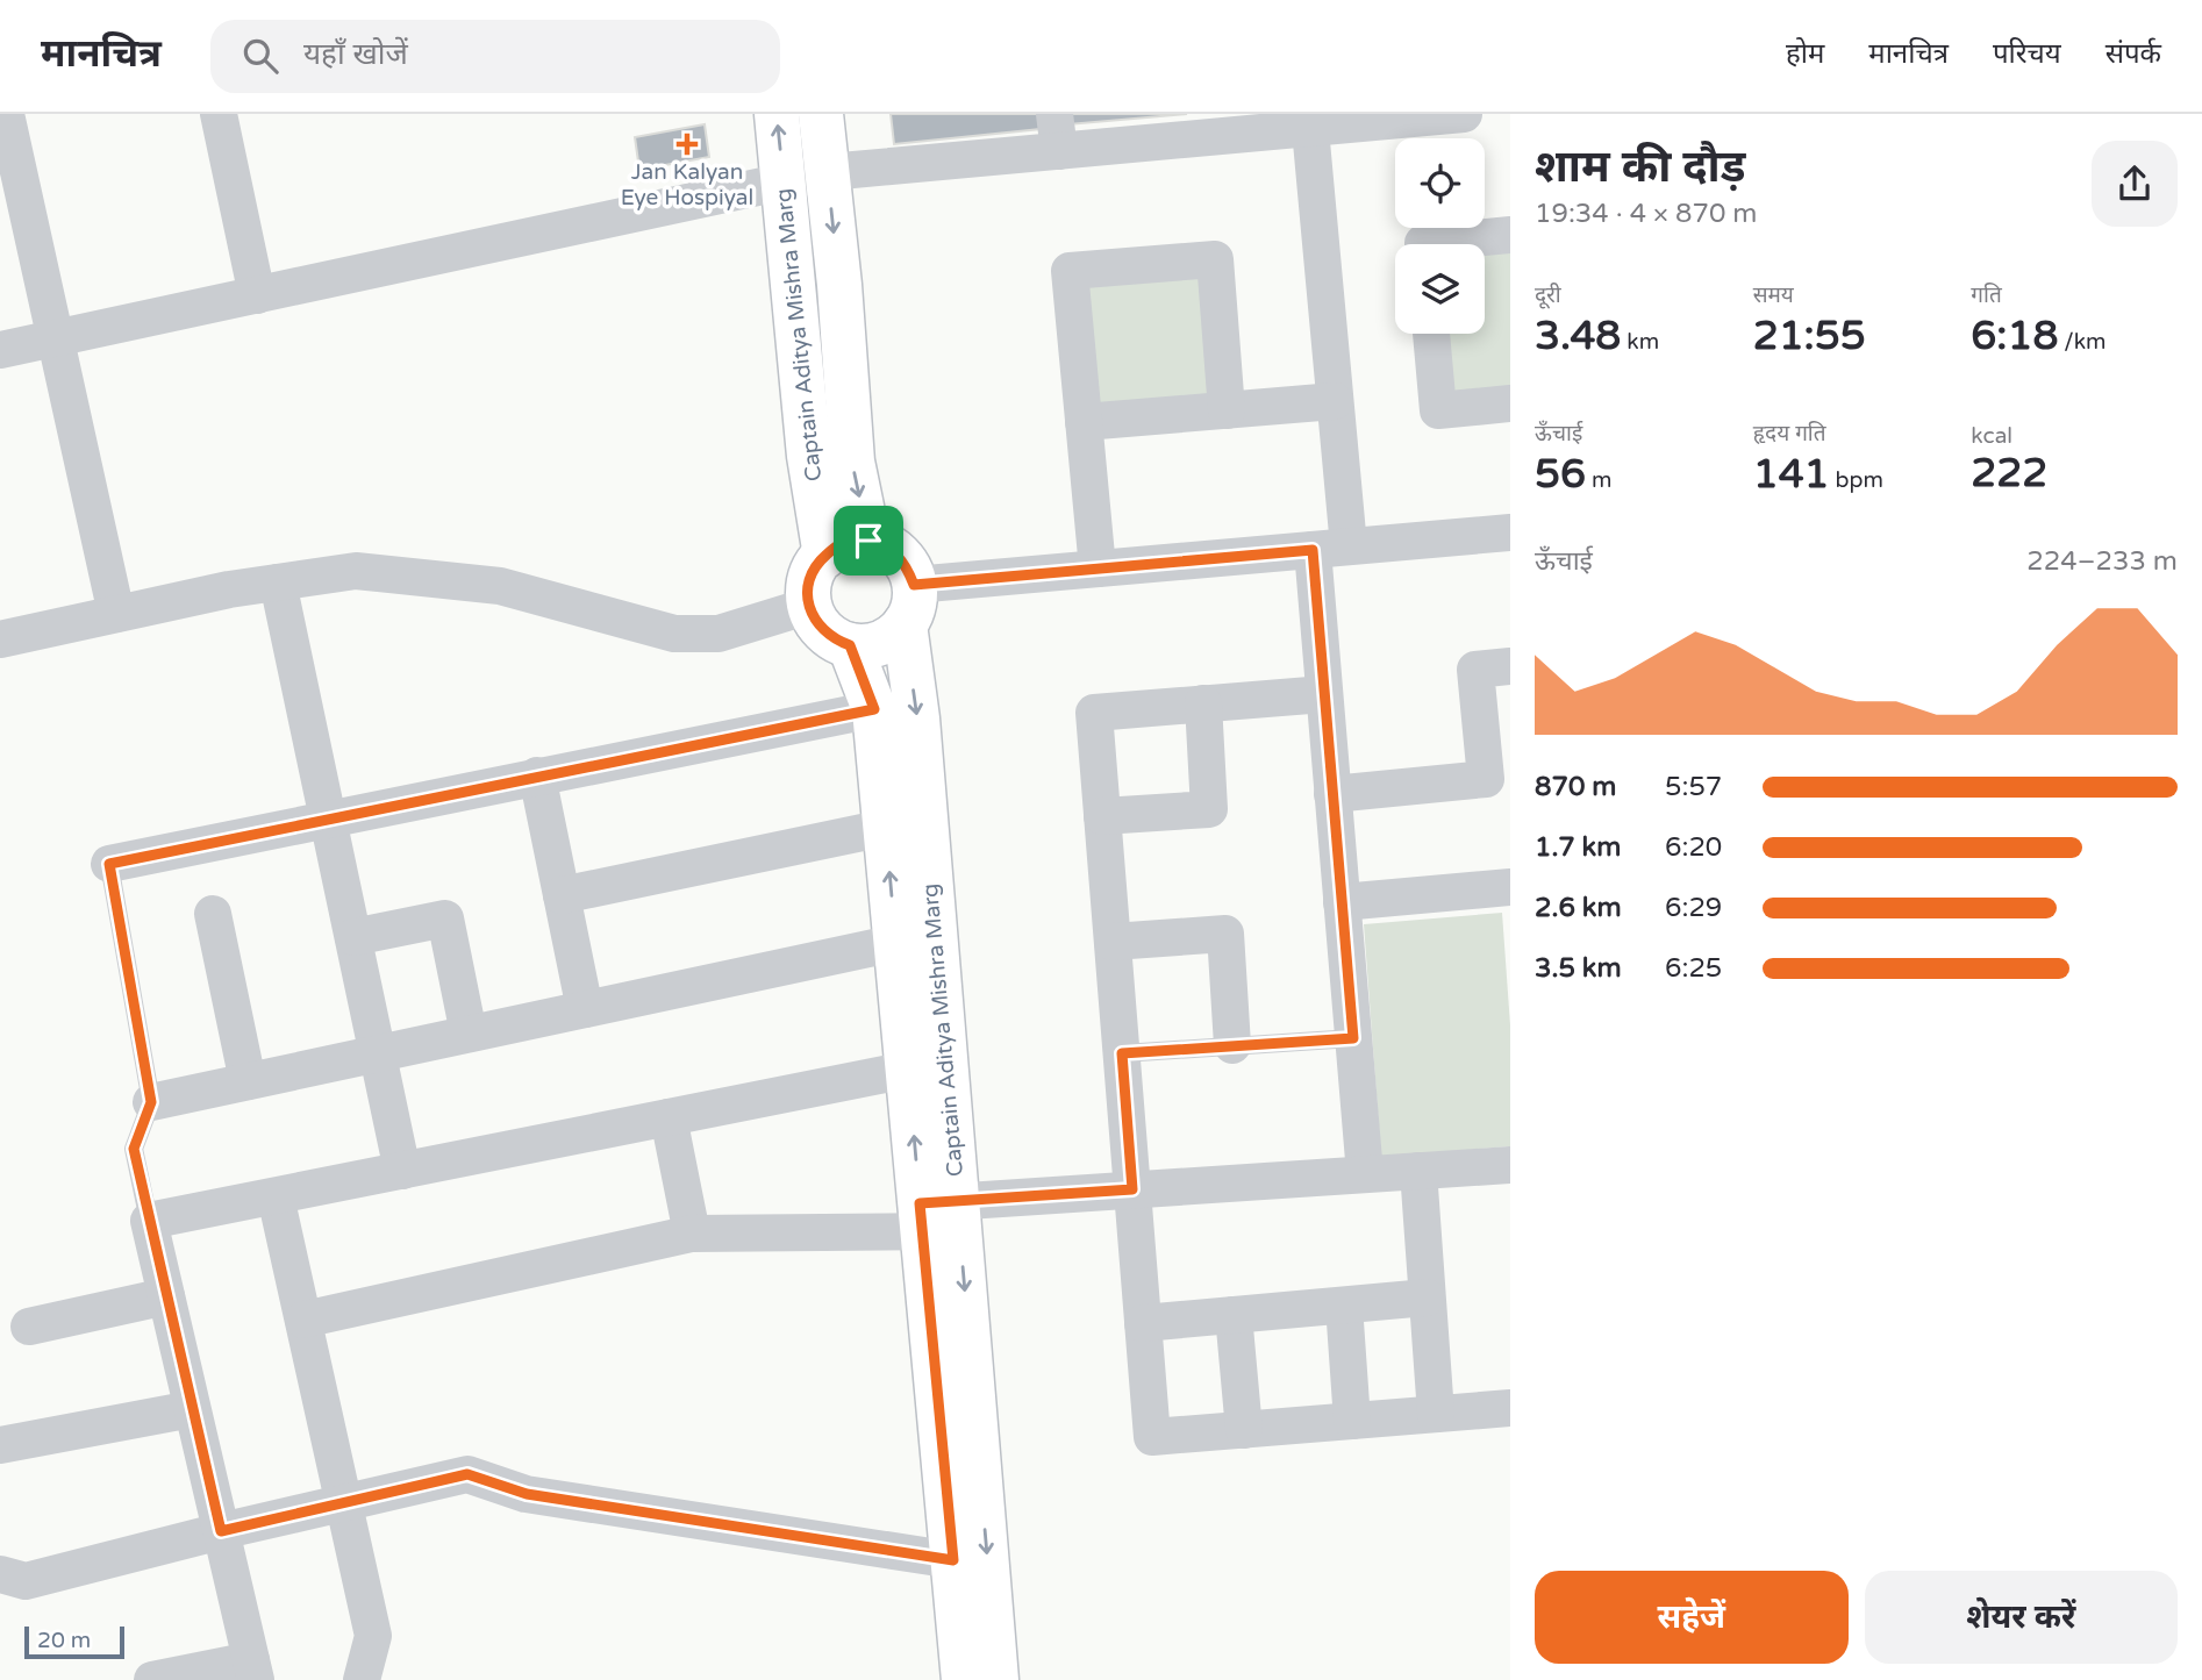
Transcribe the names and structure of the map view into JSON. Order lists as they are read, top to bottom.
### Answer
{
  "streets": {
    "street": ["Captain Aditya Mishra Marg"]
  },
  "places": {
    "health": ["Jan Kalyan Eye Hospiyal"]
  },
  "scale_bar": "20 m",
  "page": {
    "header": "मानचित्र",
    "search": "यहाँ खोजें",
    "nav": [
      "होम",
      "मानचित्र",
      "परिचय",
      "संपर्क"
    ],
    "heading": ["शाम की दौड़", "19:34 · 4 × 870 m"],
    "stats": [
      ["दूरी", "3.48 km"],
      ["समय", "21:55"],
      ["गति", "6:18 /km"],
      ["ऊँचाई", "56 m"],
      ["हृदय गति", "141 bpm"],
      ["kcal", "222"]
    ],
    "chart": ["ऊँचाई", "224–233 m"],
    "list": [
      {
        "name": "870 m",
        "note": "5:57"
      },
      {
        "name": "1.7 km",
        "note": "6:20"
      },
      {
        "name": "2.6 km",
        "note": "6:29"
      },
      {
        "name": "3.5 km",
        "note": "6:25"
      }
    ],
    "buttons": ["सहेजें", "शेयर करें"],
    "scale": "20 m"
  }
}
